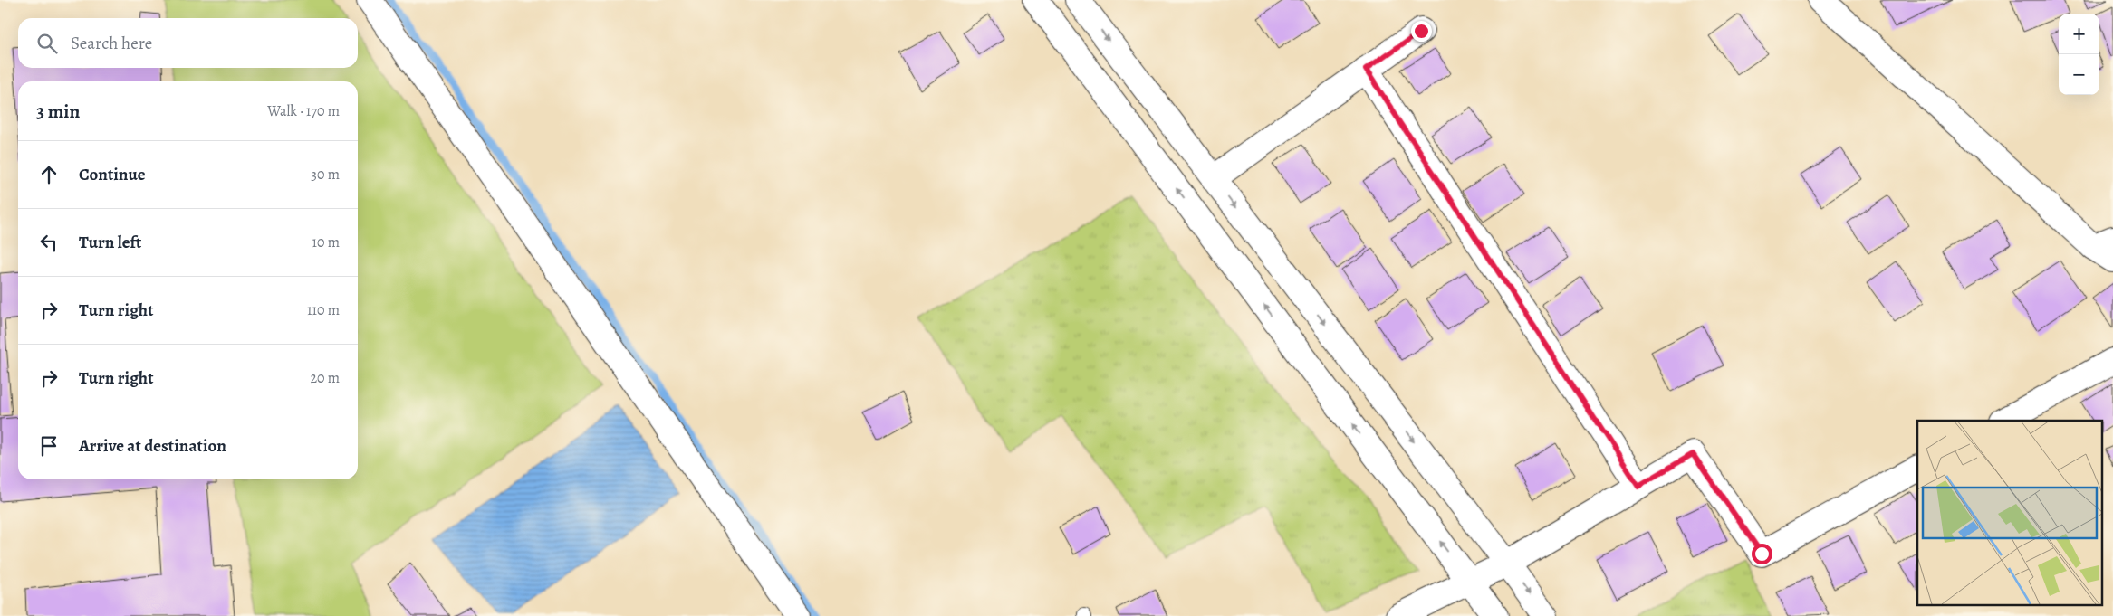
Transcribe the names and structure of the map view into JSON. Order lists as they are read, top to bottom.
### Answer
{
  "page": {
    "map_buttons": ["+", "−"],
    "search": "Search here",
    "heading": ["3 min", "Walk · 170 m"],
    "list": [
      ["Continue", "30 m"],
      ["Turn left", "10 m"],
      ["Turn right", "110 m"],
      ["Turn right", "20 m"],
      "Arrive at destination"
    ]
  }
}
